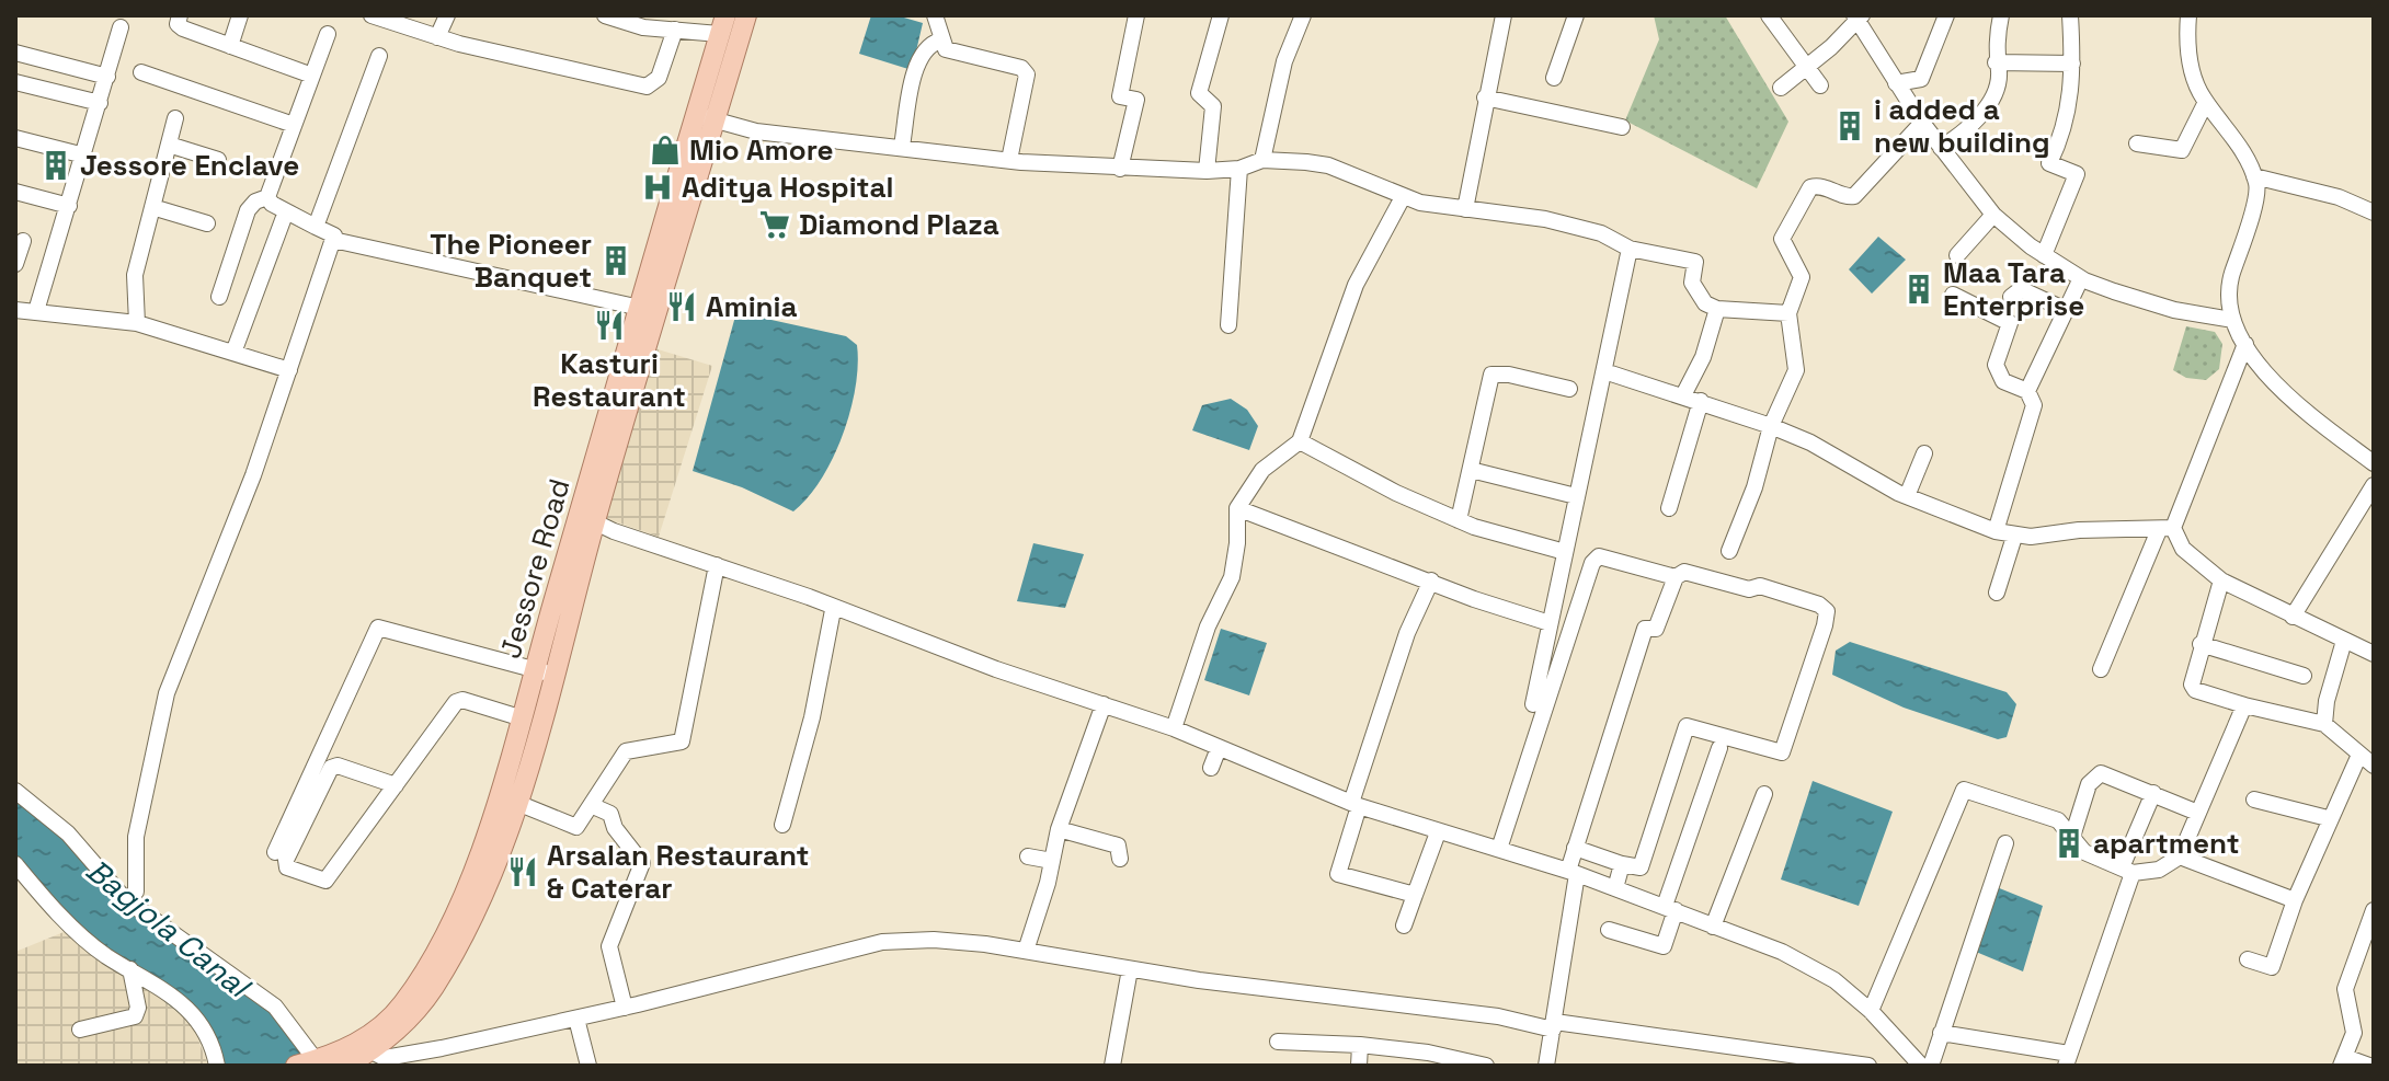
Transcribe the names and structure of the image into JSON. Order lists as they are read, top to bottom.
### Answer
{
  "streets": {
    "main road": ["Jessore Road"]
  },
  "water": ["Bagjola Canal"],
  "places": {
    "building": [
      "i added a new building",
      "Jessore Enclave",
      "The Pioneer Banquet",
      "Maa Tara Enterprise",
      "apartment"
    ],
    "shop": ["Mio Amore"],
    "hospital": ["Aditya Hospital"],
    "supermarket": ["Diamond Plaza"],
    "restaurant": ["Aminia", "Kasturi Restaurant", "Arsalan Restaurant & Caterar"]
  }
}
